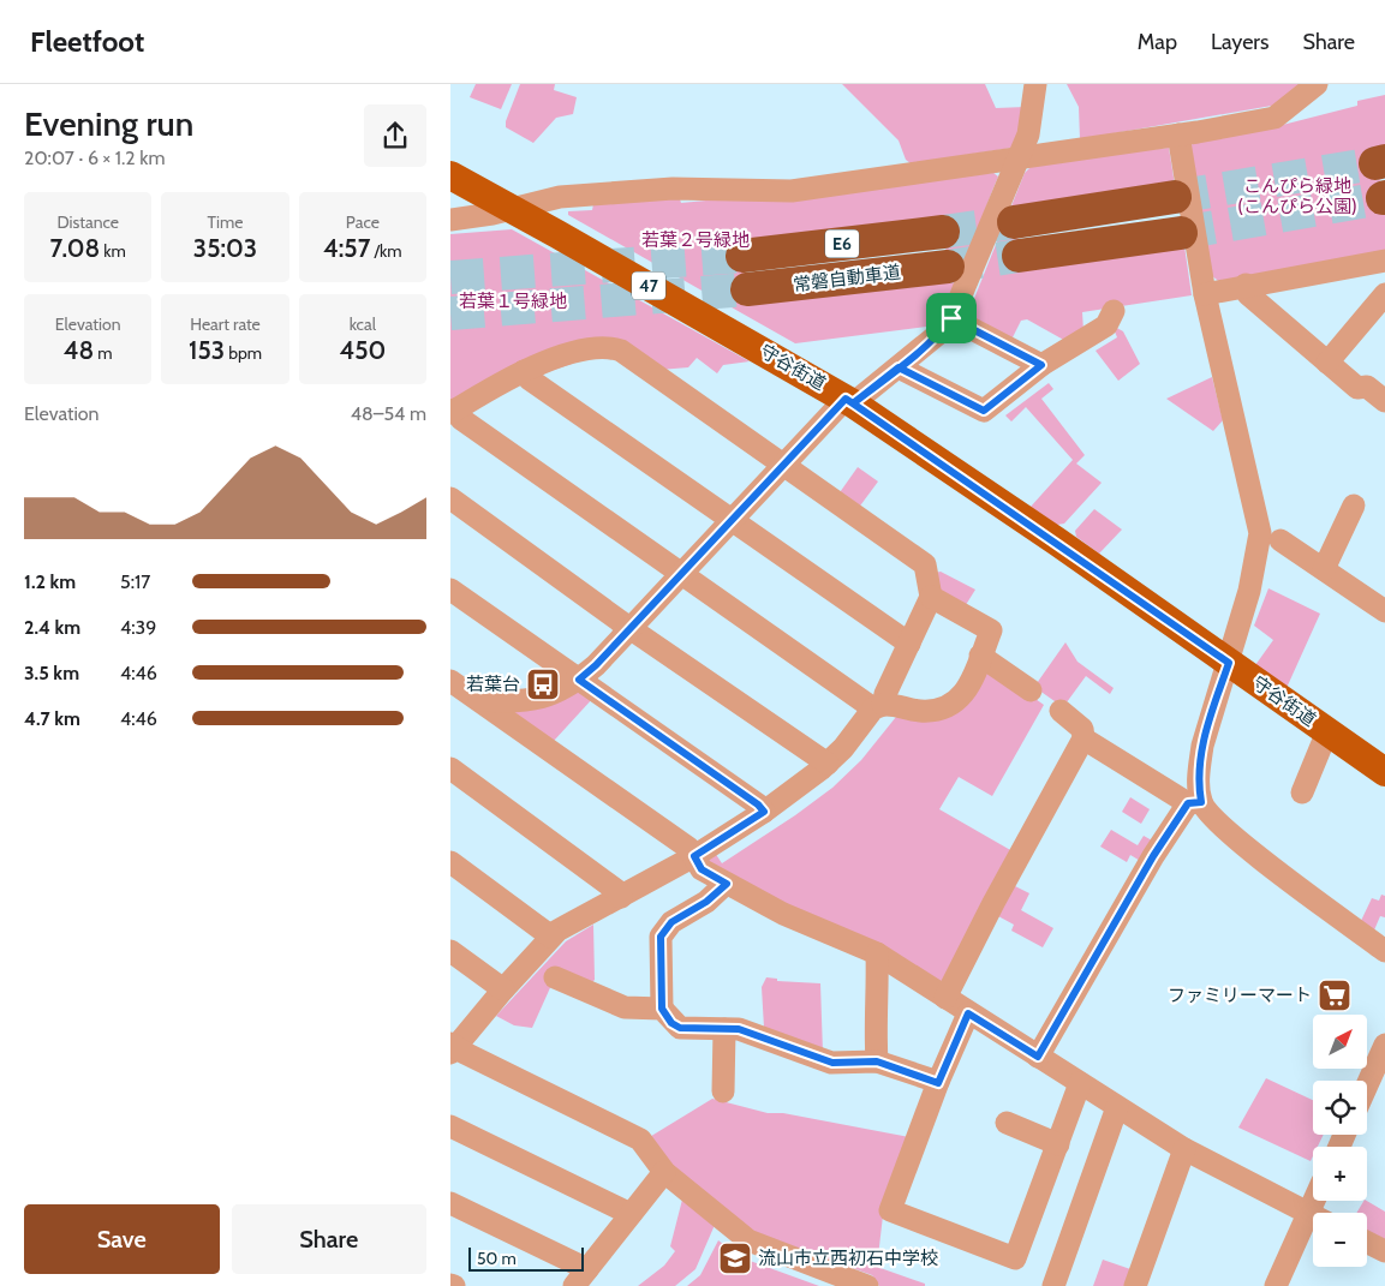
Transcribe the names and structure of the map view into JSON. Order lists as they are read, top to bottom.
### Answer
{
  "streets": {
    "highway": ["E6", "常磐自動車道"],
    "main road": ["47", "守谷街道"]
  },
  "parks": ["こんぴら緑地 (こんぴら公園)", "若葉２号緑地", "若葉１号緑地"],
  "places": {
    "bus stop": ["若葉台"],
    "supermarket": ["ファミリーマート"],
    "school or university": ["流山市立西初石中学校"]
  },
  "scale_bar": "50 m",
  "north": "top right",
  "page": {
    "header": "Fleetfoot",
    "nav": ["Map", "Layers", "Share"],
    "heading": ["Evening run", "20:07 · 6 × 1.2 km"],
    "stats": [
      ["Distance", "7.08 km"],
      ["Time", "35:03"],
      ["Pace", "4:57 /km"],
      ["Elevation", "48 m"],
      ["Heart rate", "153 bpm"],
      ["kcal", "450"]
    ],
    "chart": ["Elevation", "48–54 m"],
    "list": [
      {
        "name": "1.2 km",
        "note": "5:17"
      },
      {
        "name": "2.4 km",
        "note": "4:39"
      },
      {
        "name": "3.5 km",
        "note": "4:46"
      },
      {
        "name": "4.7 km",
        "note": "4:46"
      }
    ],
    "map_buttons": ["+", "−"],
    "buttons": ["Save", "Share"],
    "scale": "50 m"
  }
}
